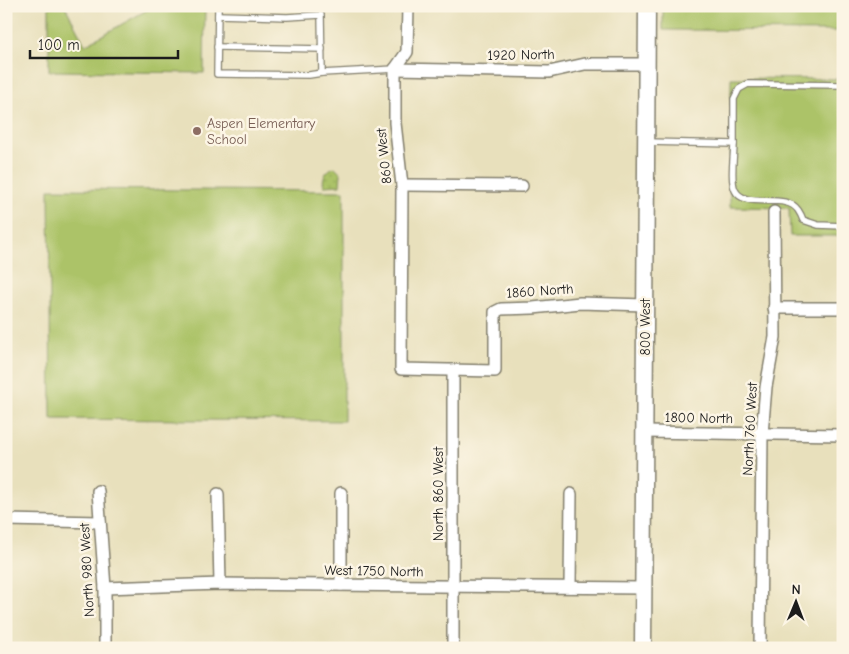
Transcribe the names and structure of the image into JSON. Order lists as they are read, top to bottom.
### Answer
{
  "streets": {
    "street": [
      "1920 North",
      "860 West",
      "1860 North",
      "800 West",
      "1800 North",
      "North 760 West",
      "North 860 West",
      "North 980 West",
      "West 1750 North"
    ]
  },
  "crossings": [
    ["1920 North", "860 West"],
    ["1920 North", "800 West"],
    ["860 West", "1860 North"],
    ["1860 North", "800 West"],
    ["1860 North", "North 860 West"],
    ["800 West", "1800 North"],
    ["800 West", "West 1750 North"],
    ["1800 North", "North 760 West"],
    ["North 860 West", "West 1750 North"],
    ["North 980 West", "West 1750 North"]
  ],
  "places": ["Aspen Elementary School"],
  "scale_bar": "100 m",
  "north": "top"
}
